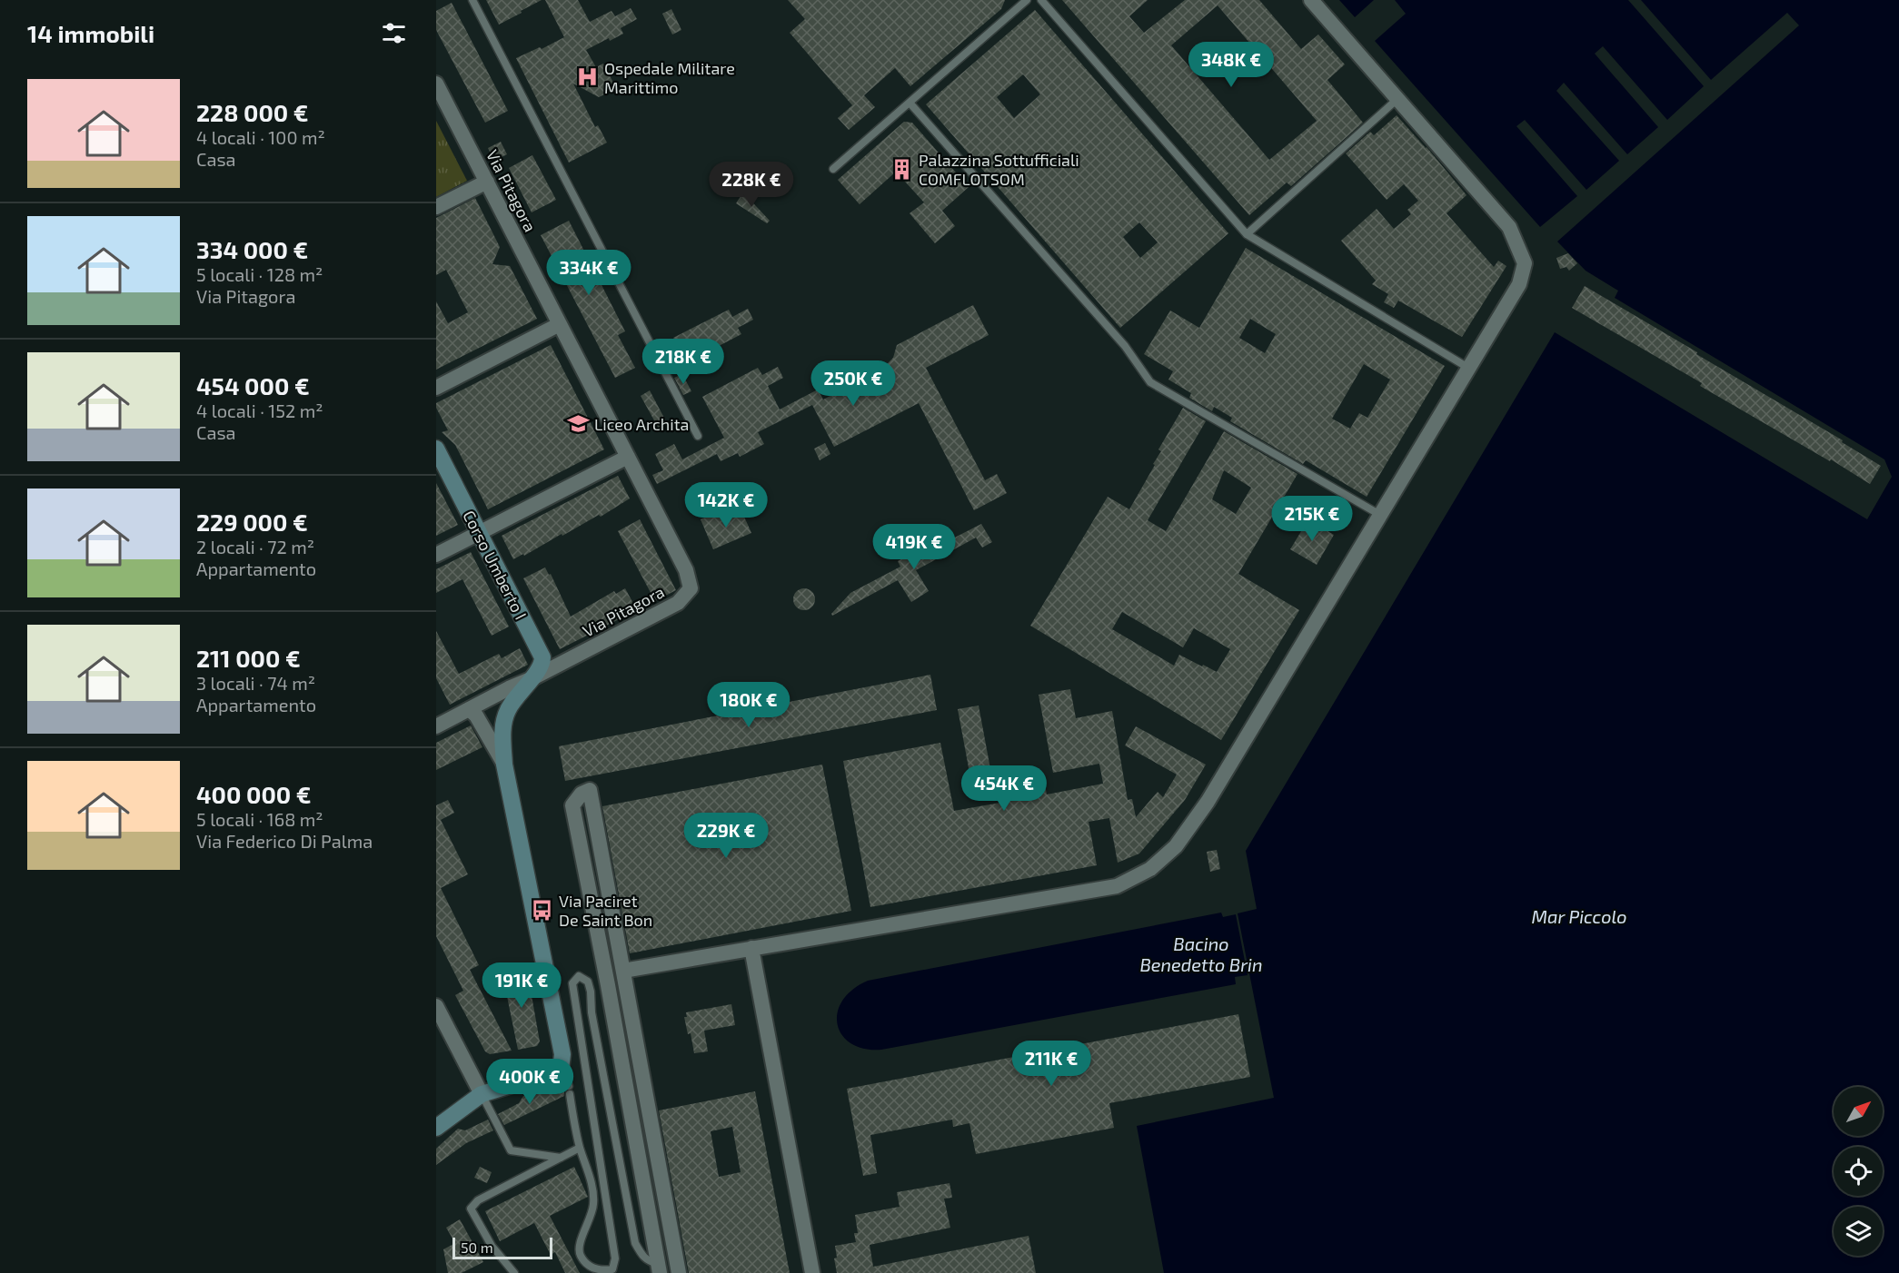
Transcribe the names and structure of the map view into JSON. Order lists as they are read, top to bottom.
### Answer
{
  "streets": {
    "main road": ["Corso Umberto I"],
    "street": ["Via Pitagora"]
  },
  "crossings": [
    ["Via Pitagora", "Corso Umberto I"]
  ],
  "water": ["Mar Piccolo", "Bacino Benedetto Brin"],
  "places": {
    "hospital": ["Ospedale Militare Marittimo"],
    "building": ["Palazzina Sottufficiali COMFLOTSOM"],
    "school or university": ["Liceo Archita"],
    "bus stop": ["Via Paciret De Saint Bon"]
  },
  "scale_bar": "50 m",
  "north": "top right",
  "page": {
    "heading": "14 immobili",
    "price": [
      "348K €",
      "228K €",
      "334K €",
      "218K €",
      "250K €",
      "142K €",
      "215K €",
      "419K €",
      "180K €",
      "454K €",
      "229K €",
      "191K €",
      "211K €",
      "400K €"
    ],
    "list": [
      {
        "name": "228 000 €",
        "note": "4 locali · 100 m² · Casa"
      },
      {
        "name": "334 000 €",
        "note": "5 locali · 128 m² · Via Pitagora"
      },
      {
        "name": "454 000 €",
        "note": "4 locali · 152 m² · Casa"
      },
      {
        "name": "229 000 €",
        "note": "2 locali · 72 m² · Appartamento"
      },
      {
        "name": "211 000 €",
        "note": "3 locali · 74 m² · Appartamento"
      },
      {
        "name": "400 000 €",
        "note": "5 locali · 168 m² · Via Federico Di Palma"
      }
    ],
    "scale": "50 m"
  }
}
